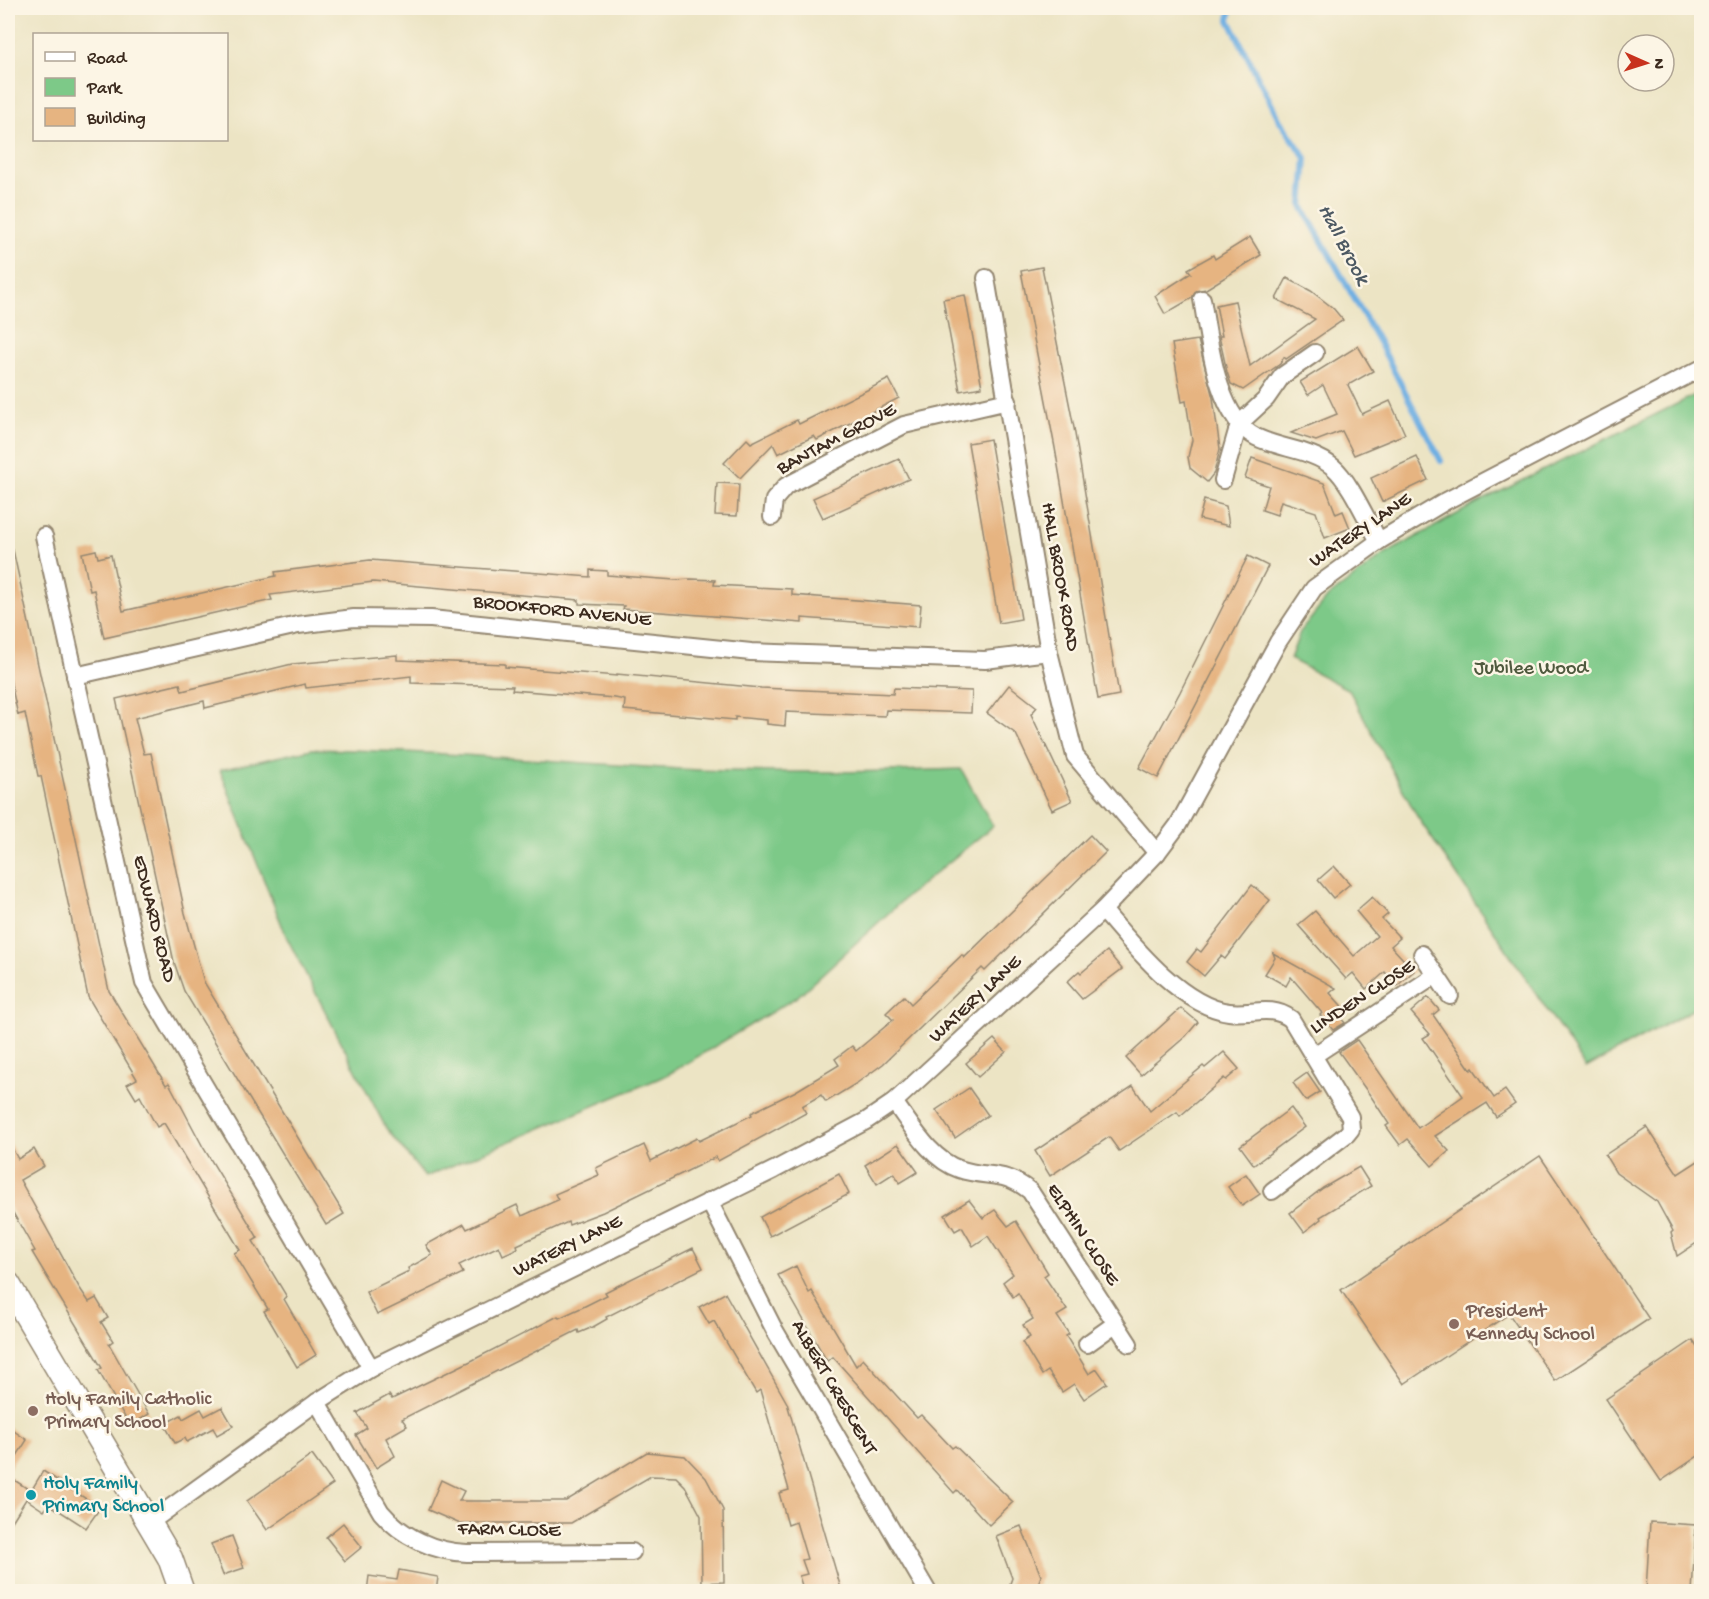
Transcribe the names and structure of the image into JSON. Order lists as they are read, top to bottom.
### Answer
{
  "streets": {
    "street": [
      "BANTAM GROVE",
      "WATERY LANE",
      "HALL BROOK ROAD",
      "BROOKFORD AVENUE",
      "EDWARD ROAD",
      "LINDEN CLOSE",
      "ELPHIN CLOSE",
      "ALBERT CRESCENT",
      "FARM CLOSE"
    ]
  },
  "crossings": [
    ["BANTAM GROVE", "HALL BROOK ROAD"],
    ["WATERY LANE", "HALL BROOK ROAD"],
    ["WATERY LANE", "EDWARD ROAD"],
    ["WATERY LANE", "ELPHIN CLOSE"],
    ["WATERY LANE", "ALBERT CRESCENT"],
    ["WATERY LANE", "FARM CLOSE"],
    ["HALL BROOK ROAD", "BROOKFORD AVENUE"],
    ["BROOKFORD AVENUE", "EDWARD ROAD"]
  ],
  "water": ["Hall Brook"],
  "parks": ["Jubilee Wood"],
  "places": ["President Kennedy School", "Holy Family Catholic Primary School", "Holy Family Primary School"],
  "legend": ["Road", "Park", "Building"],
  "north": "right"
}
